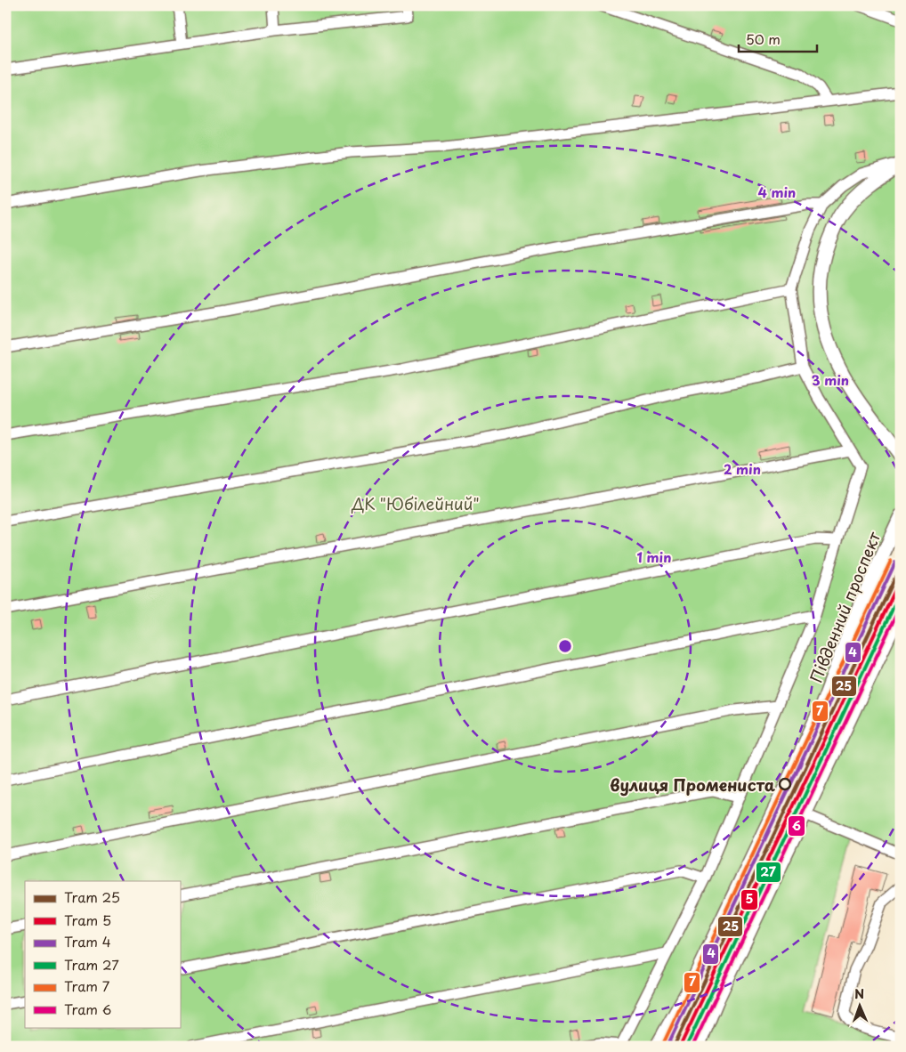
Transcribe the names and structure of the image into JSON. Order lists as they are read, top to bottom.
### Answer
{
  "streets": {
    "main road": ["Південний проспект"]
  },
  "parks": ["ДК \"Юбілейний\""],
  "places": ["вулиця Промениста"],
  "lines": [
    "tram line 7",
    "tram line 4",
    "tram line 25",
    "tram line 5",
    "tram line 27",
    "tram line 6"
  ],
  "legend": [
    "Tram 25",
    "Tram 5",
    "Tram 4",
    "Tram 27",
    "Tram 7",
    "Tram 6"
  ],
  "scale_bar": "50 m",
  "north": "top",
  "rings": [
    "4 min",
    "3 min",
    "2 min",
    "1 min"
  ]
}
